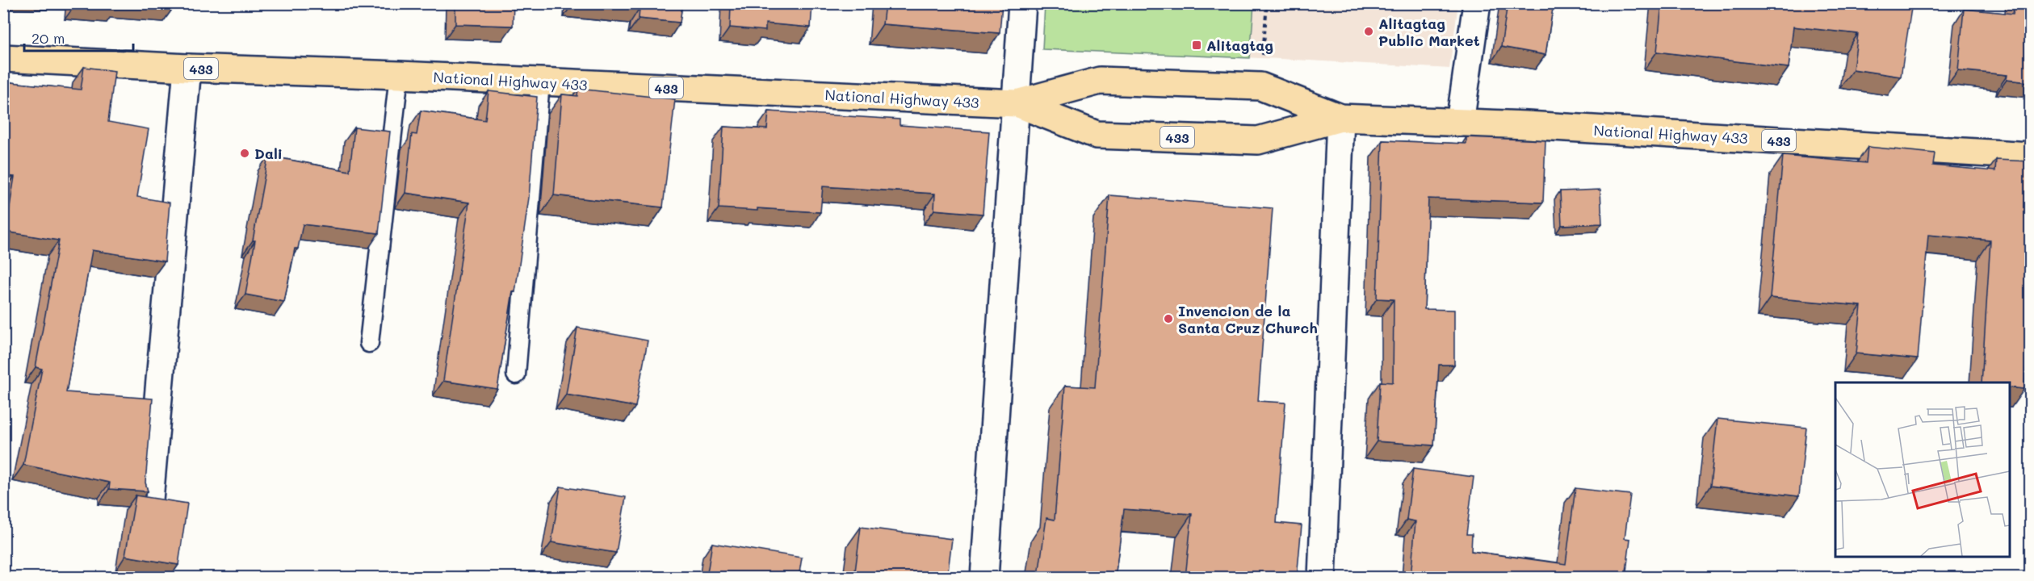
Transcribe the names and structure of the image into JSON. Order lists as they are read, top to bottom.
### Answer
{
  "streets": {
    "main road": ["433", "National Highway 433"]
  },
  "places": {
    "other": ["Alitagtag Public Market", "Dali", "Invencion de la Santa Cruz Church"],
    "transit": ["Alitagtag"]
  },
  "scale_bar": "20 m"
}
